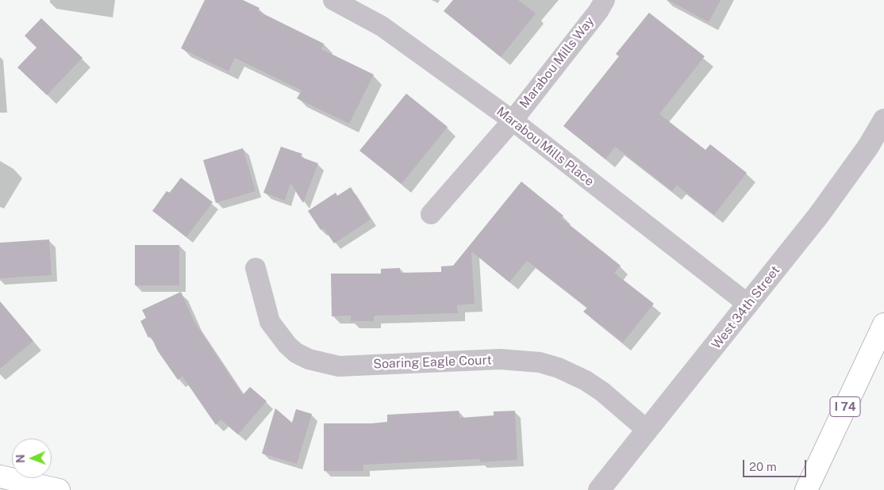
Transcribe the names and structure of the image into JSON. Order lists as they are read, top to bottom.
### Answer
{
  "streets": {
    "main road": ["I 74"],
    "street": [
      "Marabou Mills Way",
      "Marabou Mills Place",
      "West 34th Street",
      "Soaring Eagle Court"
    ]
  },
  "crossings": [
    ["Marabou Mills Way", "Marabou Mills Place"],
    ["Marabou Mills Place", "West 34th Street"],
    ["West 34th Street", "Soaring Eagle Court"]
  ],
  "scale_bar": "20 m",
  "north": "left"
}
